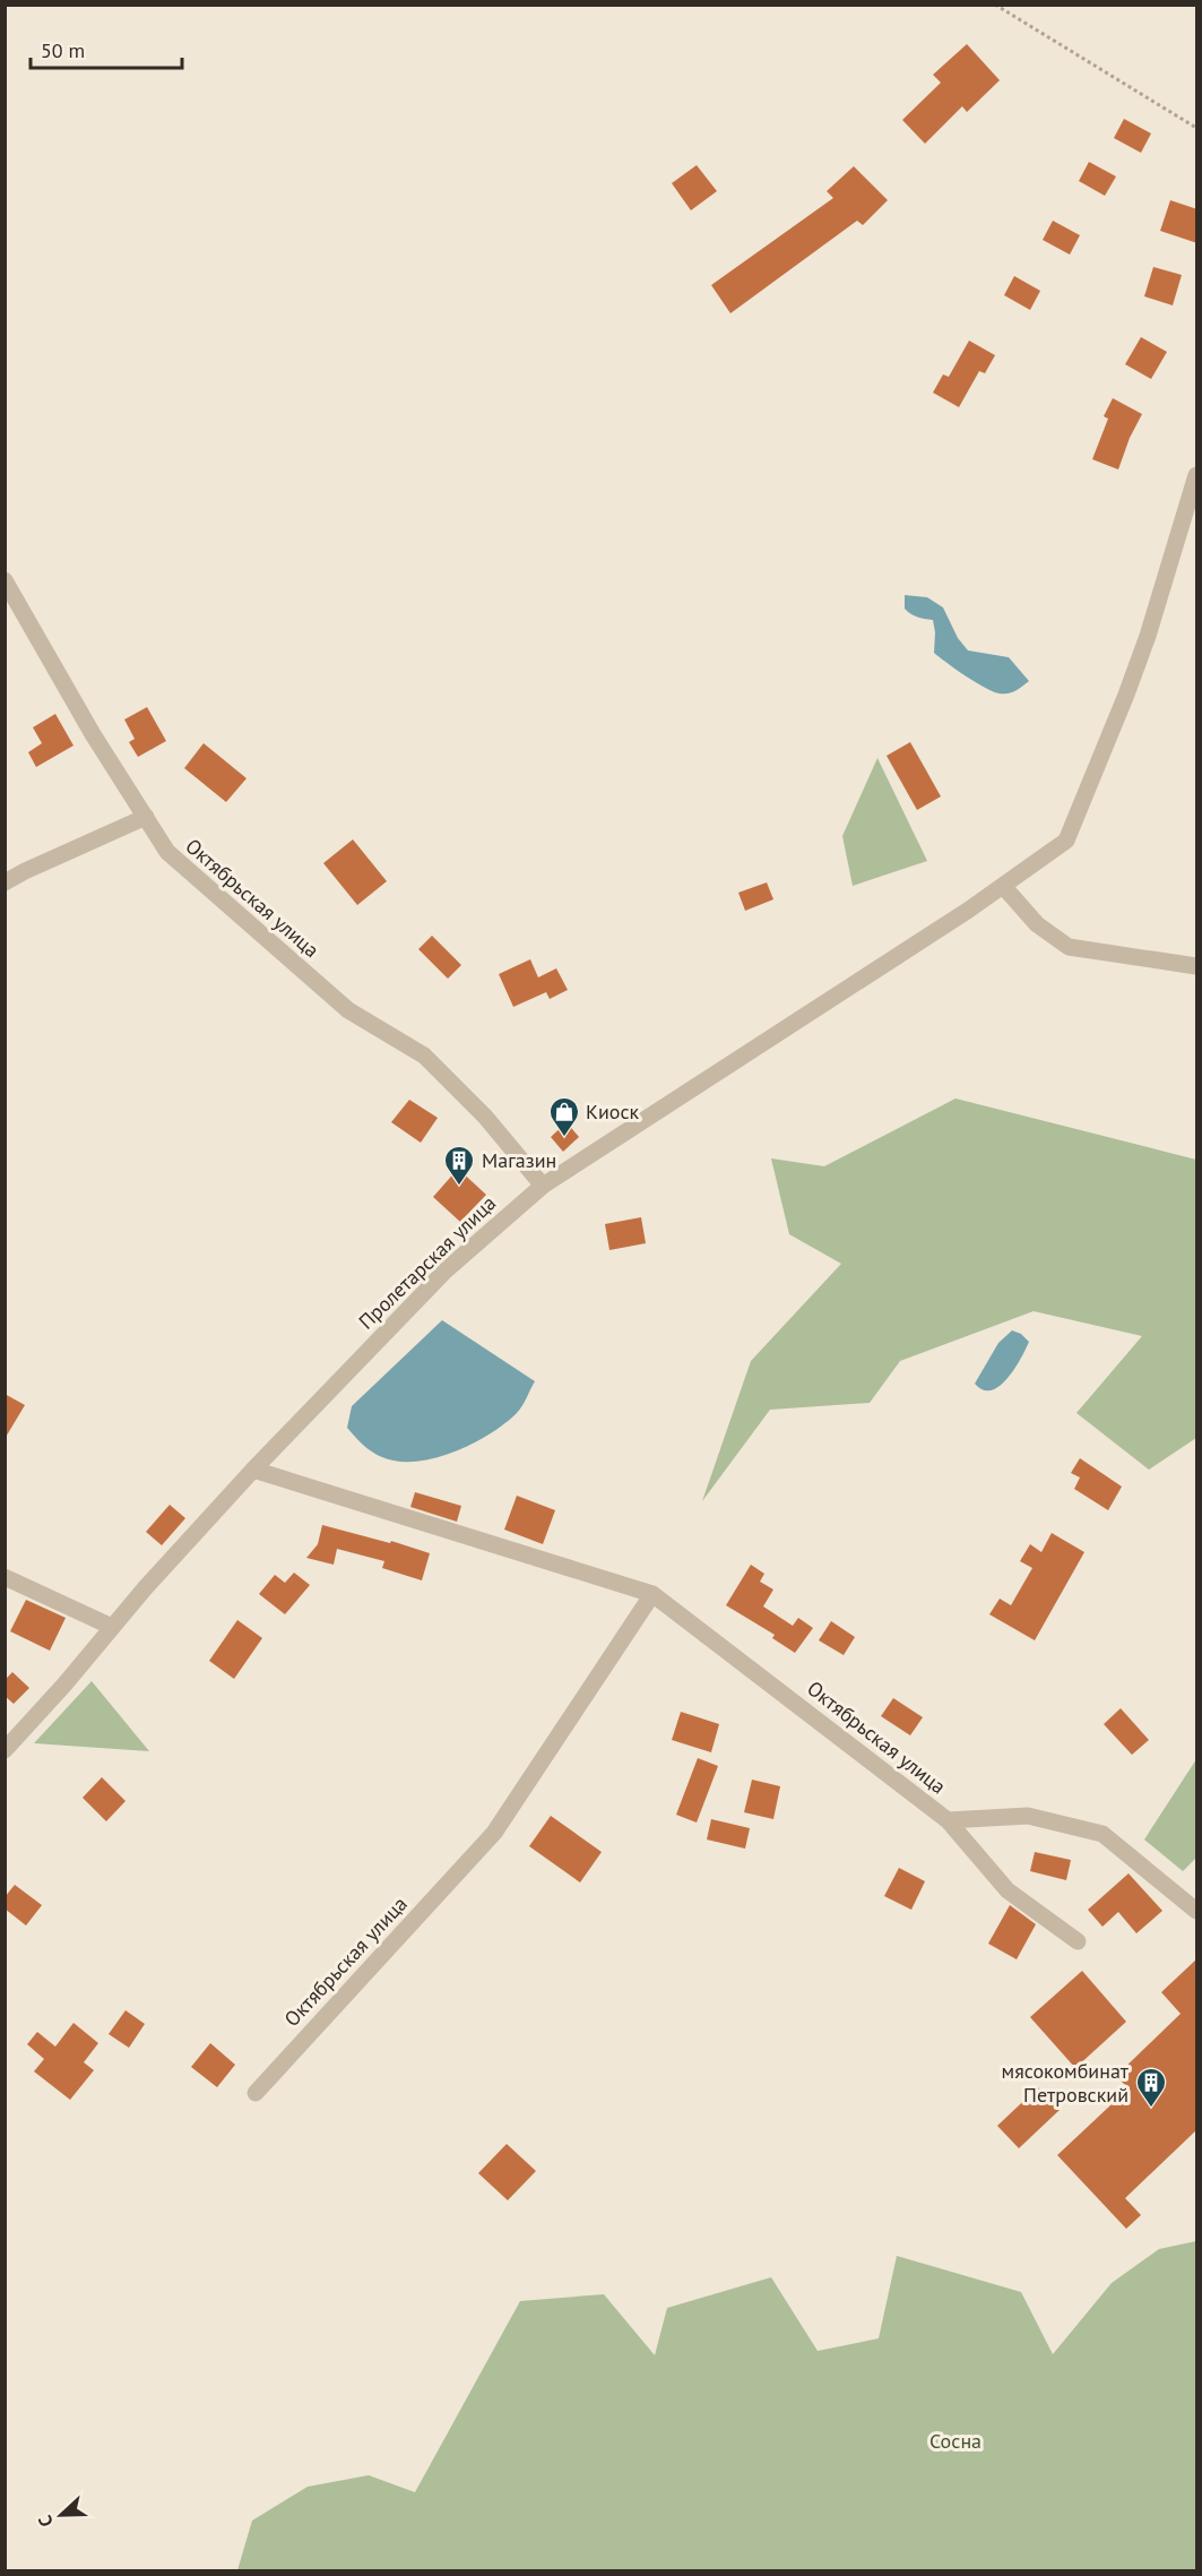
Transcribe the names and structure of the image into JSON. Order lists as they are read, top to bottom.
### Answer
{
  "streets": {
    "street": ["Октябрьская улица", "Пролетарская улица"]
  },
  "crossings": [
    ["Октябрьская улица", "Пролетарская улица"]
  ],
  "parks": ["Сосна"],
  "places": {
    "shop": ["Киоск"],
    "building": ["Магазин", "мясокомбинат Петровский"]
  },
  "scale_bar": "50 m",
  "north": "left"
}
